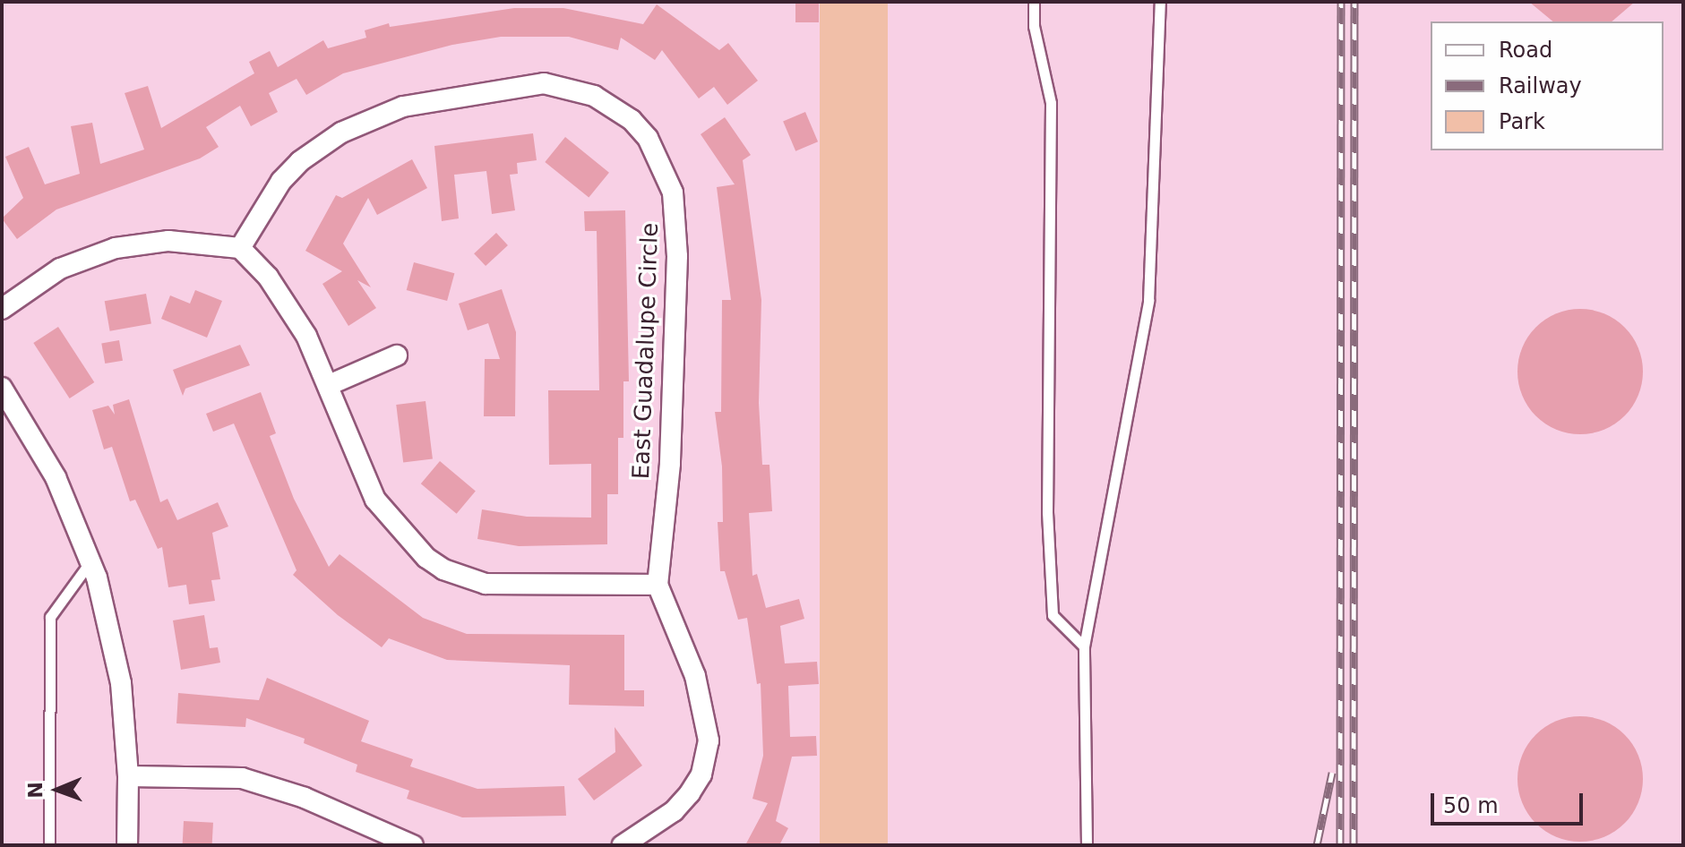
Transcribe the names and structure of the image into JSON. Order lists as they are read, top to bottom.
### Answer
{
  "streets": {
    "street": ["East Guadalupe Circle"]
  },
  "legend": ["Road", "Railway", "Park"],
  "scale_bar": "50 m",
  "north": "left"
}
